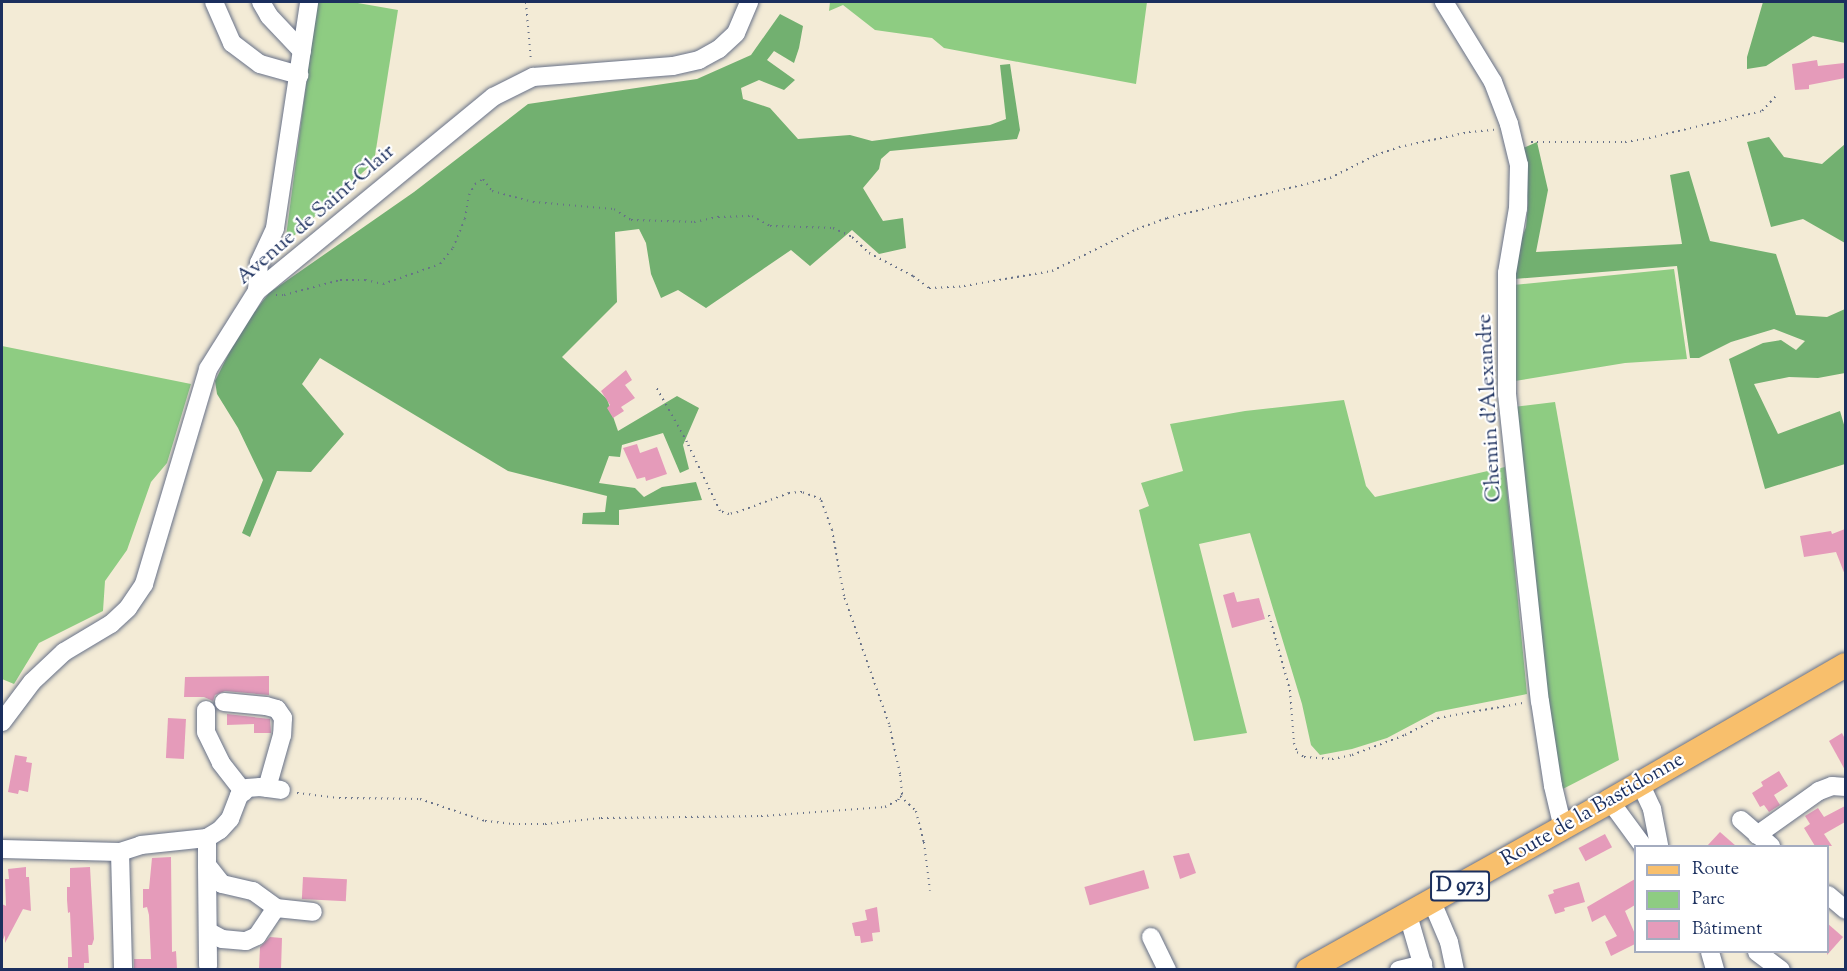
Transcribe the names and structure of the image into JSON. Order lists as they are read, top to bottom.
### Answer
{
  "streets": {
    "main road": ["Route de la Bastidonne", "D 973"],
    "street": ["Avenue de Saint-Clair", "Chemin d'Alexandre"]
  },
  "crossings": [
    ["Chemin d'Alexandre", "Route de la Bastidonne"]
  ],
  "legend": ["Route", "Parc", "Bâtiment"]
}
